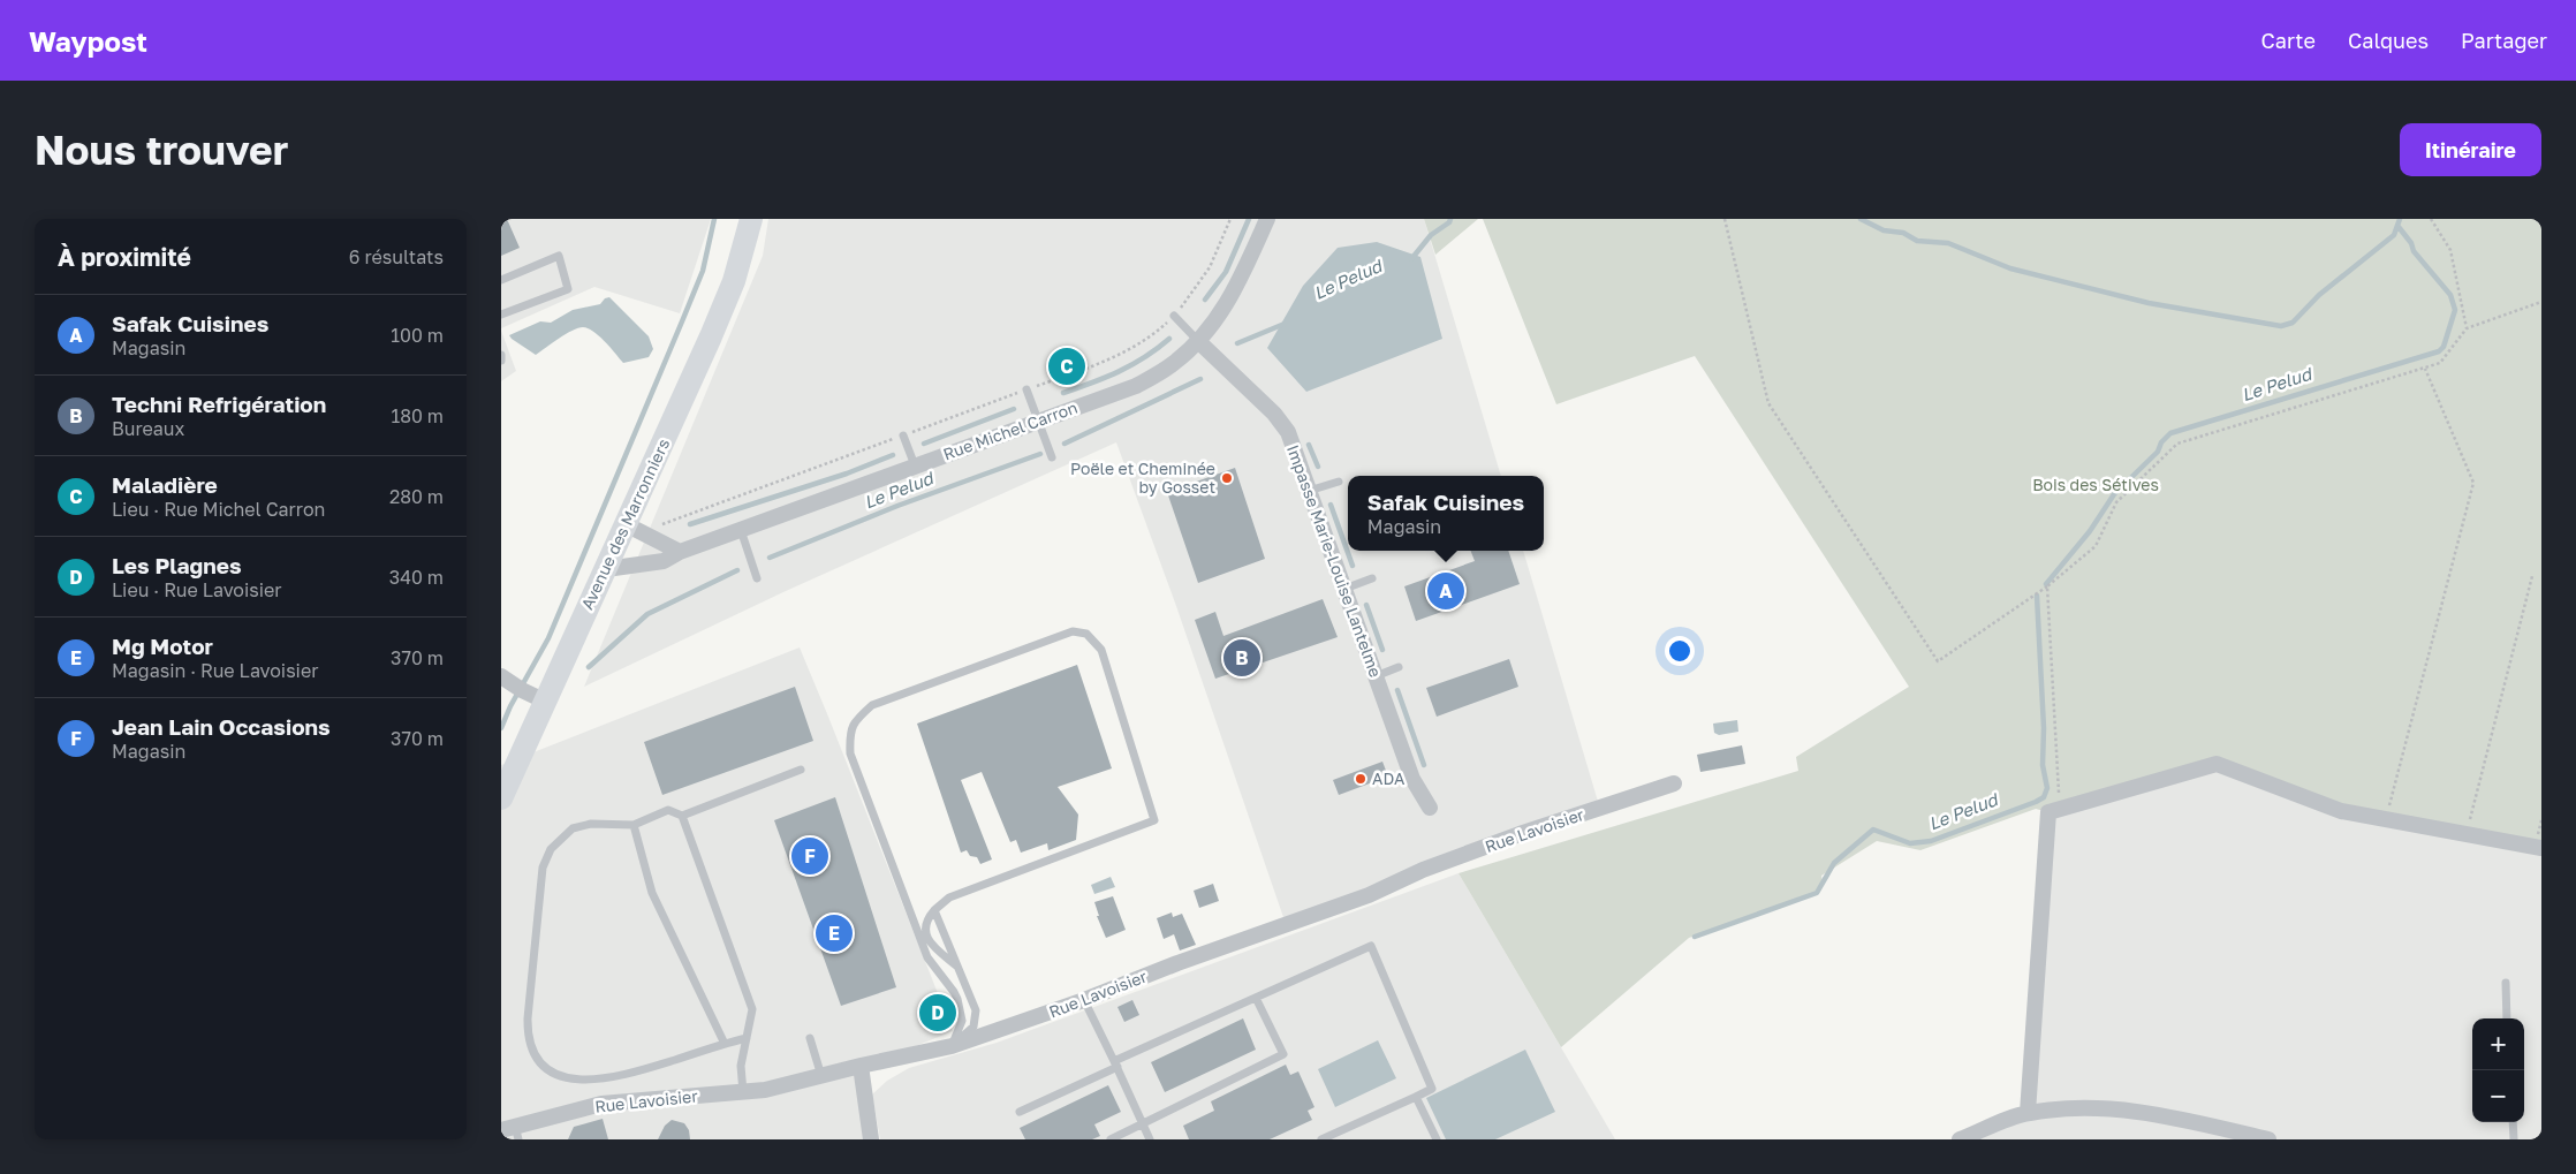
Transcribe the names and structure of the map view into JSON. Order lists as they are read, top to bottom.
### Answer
{
  "streets": {
    "main road": ["Avenue des Marronniers"],
    "street": ["Rue Michel Carron", "Impasse Marie-Louise Lantelme", "Rue Lavoisier"]
  },
  "crossings": [
    ["Rue Michel Carron", "Avenue des Marronniers"],
    ["Rue Michel Carron", "Impasse Marie-Louise Lantelme"]
  ],
  "water": ["Le Pelud"],
  "parks": ["Bois des Sétives"],
  "places": ["Poële et Cheminée by Gosset", "ADA"],
  "page": {
    "header": "Waypost",
    "nav": ["Carte", "Calques", "Partager"],
    "buttons": "Itinéraire",
    "title": "Nous trouver",
    "heading": ["À proximité", "6 résultats"],
    "list": [
      {
        "mark": "A",
        "name": "Safak Cuisines",
        "note": "Magasin",
        "value": "100 m"
      },
      {
        "mark": "B",
        "name": "Techni Refrigération",
        "note": "Bureaux",
        "value": "180 m"
      },
      {
        "mark": "C",
        "name": "Maladière",
        "note": "Lieu · Rue Michel Carron",
        "value": "280 m"
      },
      {
        "mark": "D",
        "name": "Les Plagnes",
        "note": "Lieu · Rue Lavoisier",
        "value": "340 m"
      },
      {
        "mark": "E",
        "name": "Mg Motor",
        "note": "Magasin · Rue Lavoisier",
        "value": "370 m"
      },
      {
        "mark": "F",
        "name": "Jean Lain Occasions",
        "note": "Magasin",
        "value": "370 m"
      }
    ],
    "pins": [
      "C",
      "A",
      "B",
      "F",
      "E",
      "D"
    ],
    "popup": ["Safak Cuisines", "Magasin"],
    "map_buttons": ["+", "−"]
  }
}
